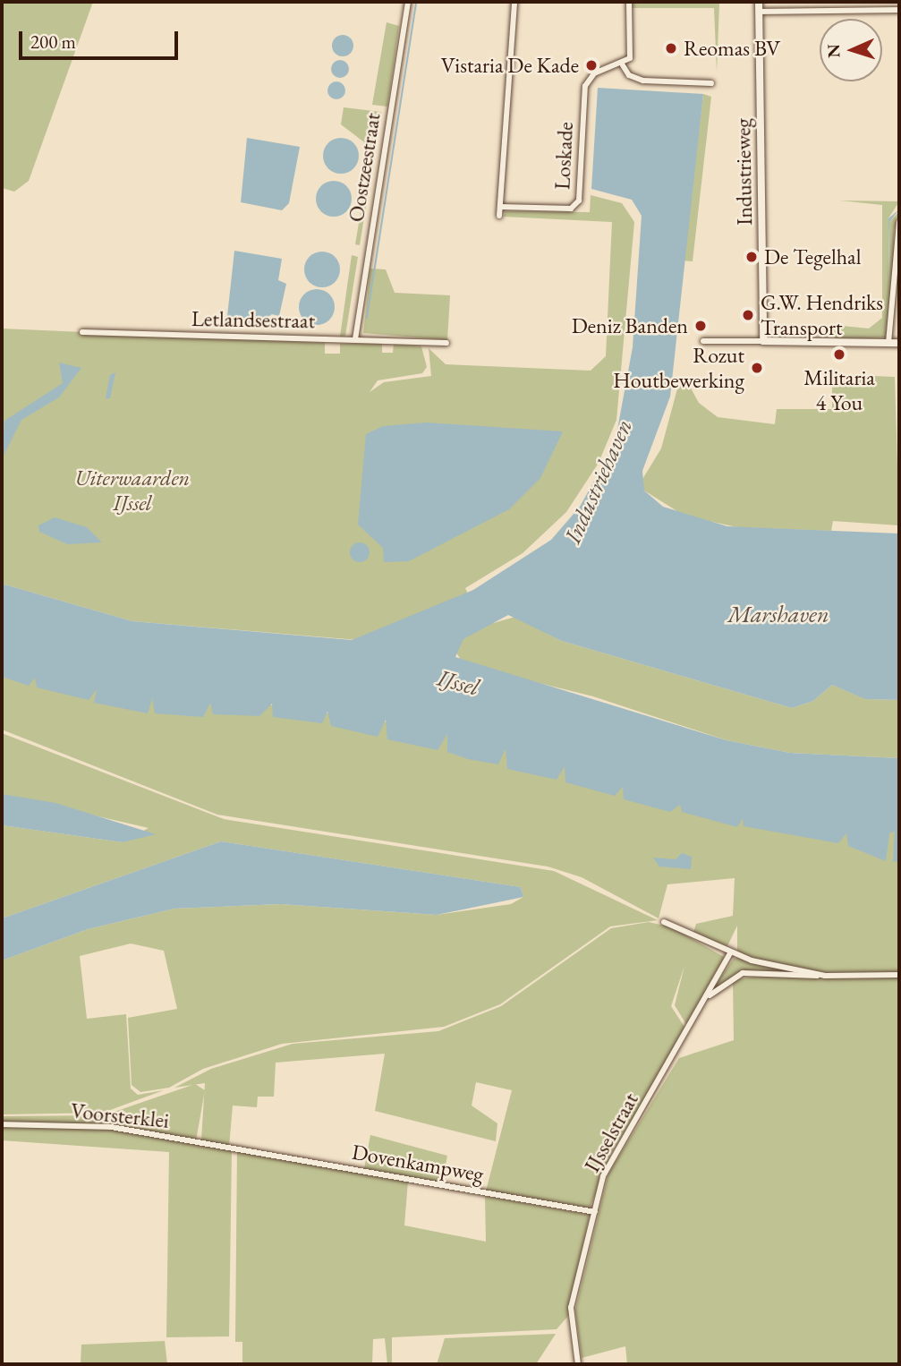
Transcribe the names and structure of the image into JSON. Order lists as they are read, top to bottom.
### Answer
{
  "streets": {
    "street": [
      "Loskade",
      "Oostzeestraat",
      "Industrieweg",
      "Letlandsestraat",
      "Voorsterklei",
      "IJsselstraat",
      "Dovenkampweg"
    ]
  },
  "crossings": [
    ["Oostzeestraat", "Letlandsestraat"],
    ["Voorsterklei", "Dovenkampweg"],
    ["IJsselstraat", "Dovenkampweg"]
  ],
  "water": ["Industriehaven", "Marshaven", "IJssel"],
  "parks": ["Uiterwaarden IJssel"],
  "places": [
    "Reomas BV",
    "Vistaria De Kade",
    "De Tegelhal",
    "G.W. Hendriks Transport",
    "Deniz Banden",
    "Militaria 4 You",
    "Rozut Houtbewerking"
  ],
  "scale_bar": "200 m",
  "north": "left"
}
